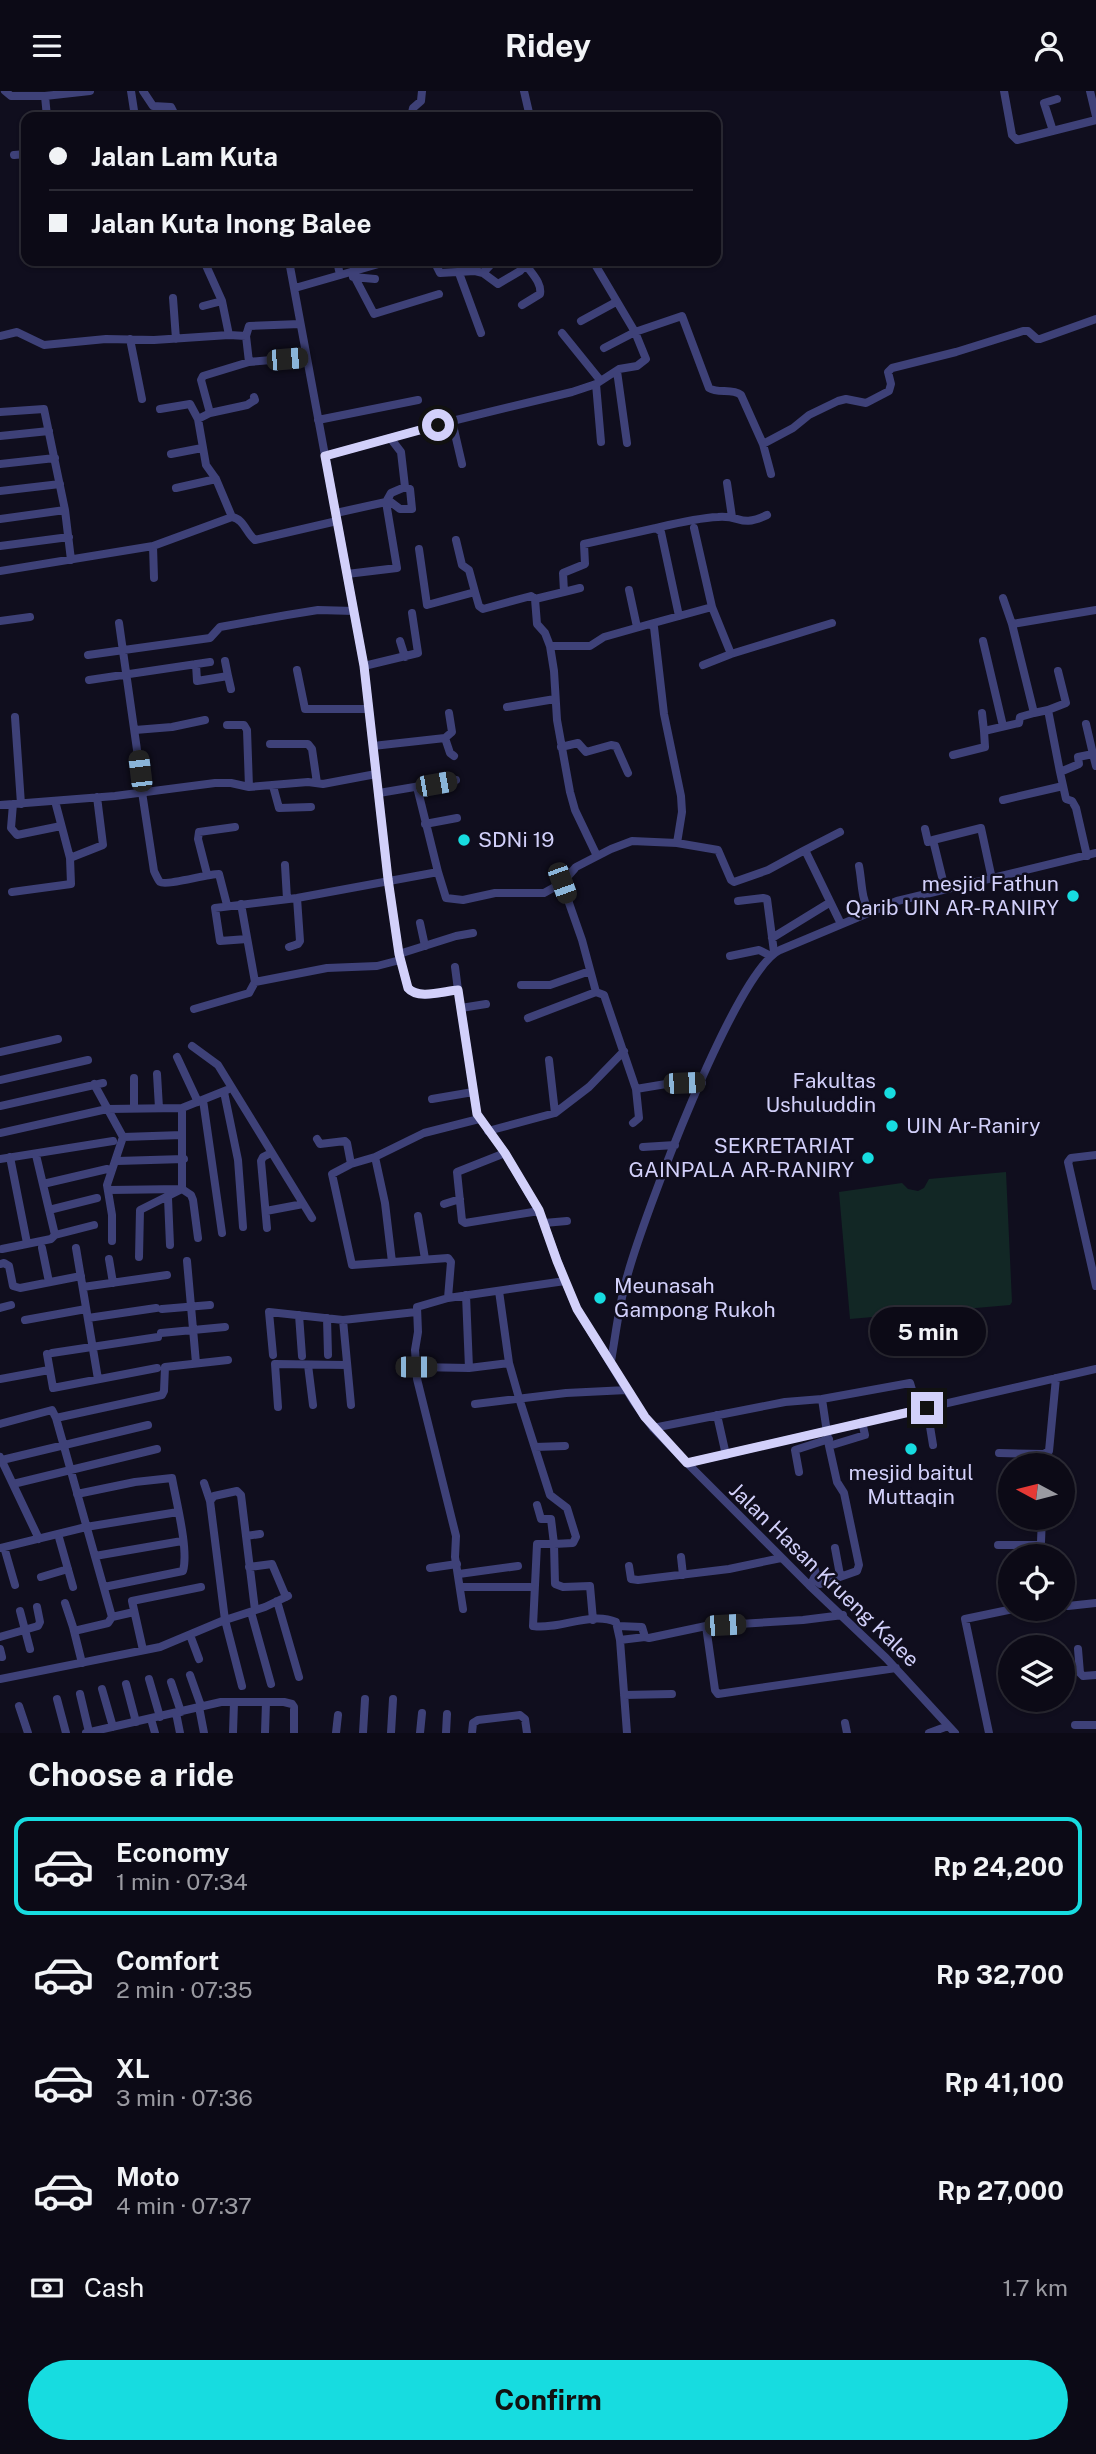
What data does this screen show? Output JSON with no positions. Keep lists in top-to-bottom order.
{
  "streets": {
    "street": ["Jalan Hasan Krueng Kalee"]
  },
  "places": [
    "SDNi 19",
    "mesjid Fathun Qarib UIN AR-RANIRY",
    "Fakultas Ushuluddin",
    "UIN Ar-Raniry",
    "SEKRETARIAT GAINPALA AR-RANIRY",
    "Meunasah Gampong Rukoh",
    "mesjid baitul Muttaqin"
  ],
  "north": "left",
  "page": {
    "header": "Ridey",
    "banner": ["Jalan Lam Kuta", "Jalan Kuta Inong Balee"],
    "bubble": "5 min",
    "heading": "Choose a ride",
    "list": [
      {
        "name": "Economy",
        "note": "1 min · 07:34",
        "value": "Rp 24,200"
      },
      {
        "name": "Comfort",
        "note": "2 min · 07:35",
        "value": "Rp 32,700"
      },
      {
        "name": "XL",
        "note": "3 min · 07:36",
        "value": "Rp 41,100"
      },
      {
        "name": "Moto",
        "note": "4 min · 07:37",
        "value": "Rp 27,000"
      }
    ],
    "pay": ["Cash", "1.7 km"],
    "buttons": "Confirm"
  }
}
